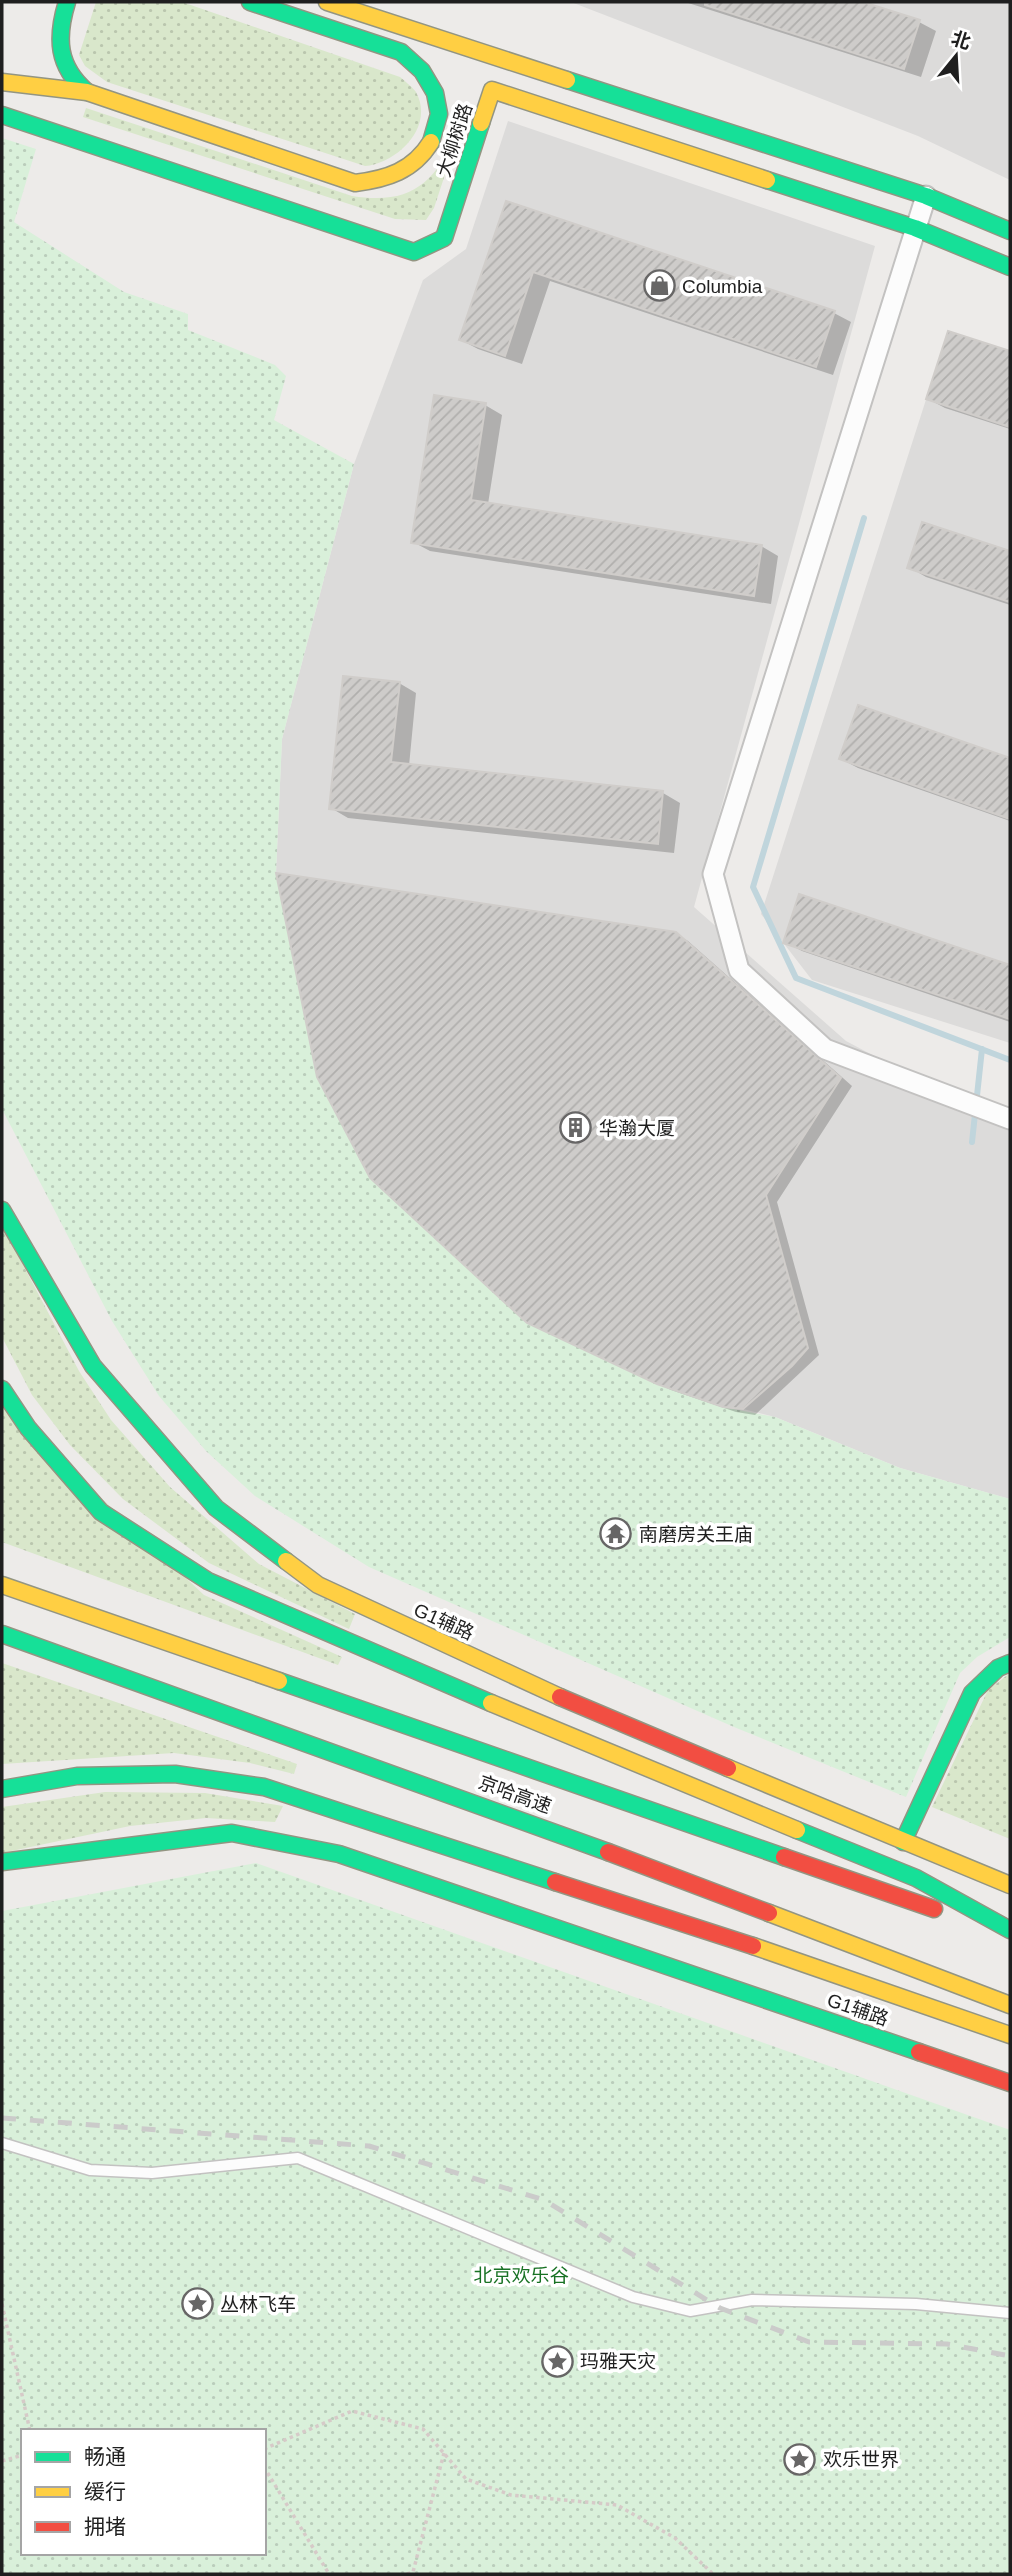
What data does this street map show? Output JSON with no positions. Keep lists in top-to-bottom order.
{
  "streets": {
    "main road": ["大柳树路", "G1辅路", "京哈高速"]
  },
  "parks": ["北京欢乐谷"],
  "places": {
    "shop": ["Columbia"],
    "building": ["华瀚大厦"],
    "temple": ["南磨房关王庙"],
    "place": ["丛林飞车", "玛雅天灾", "欢乐世界"]
  },
  "legend": ["畅通", "缓行", "拥堵"],
  "north": "top"
}
